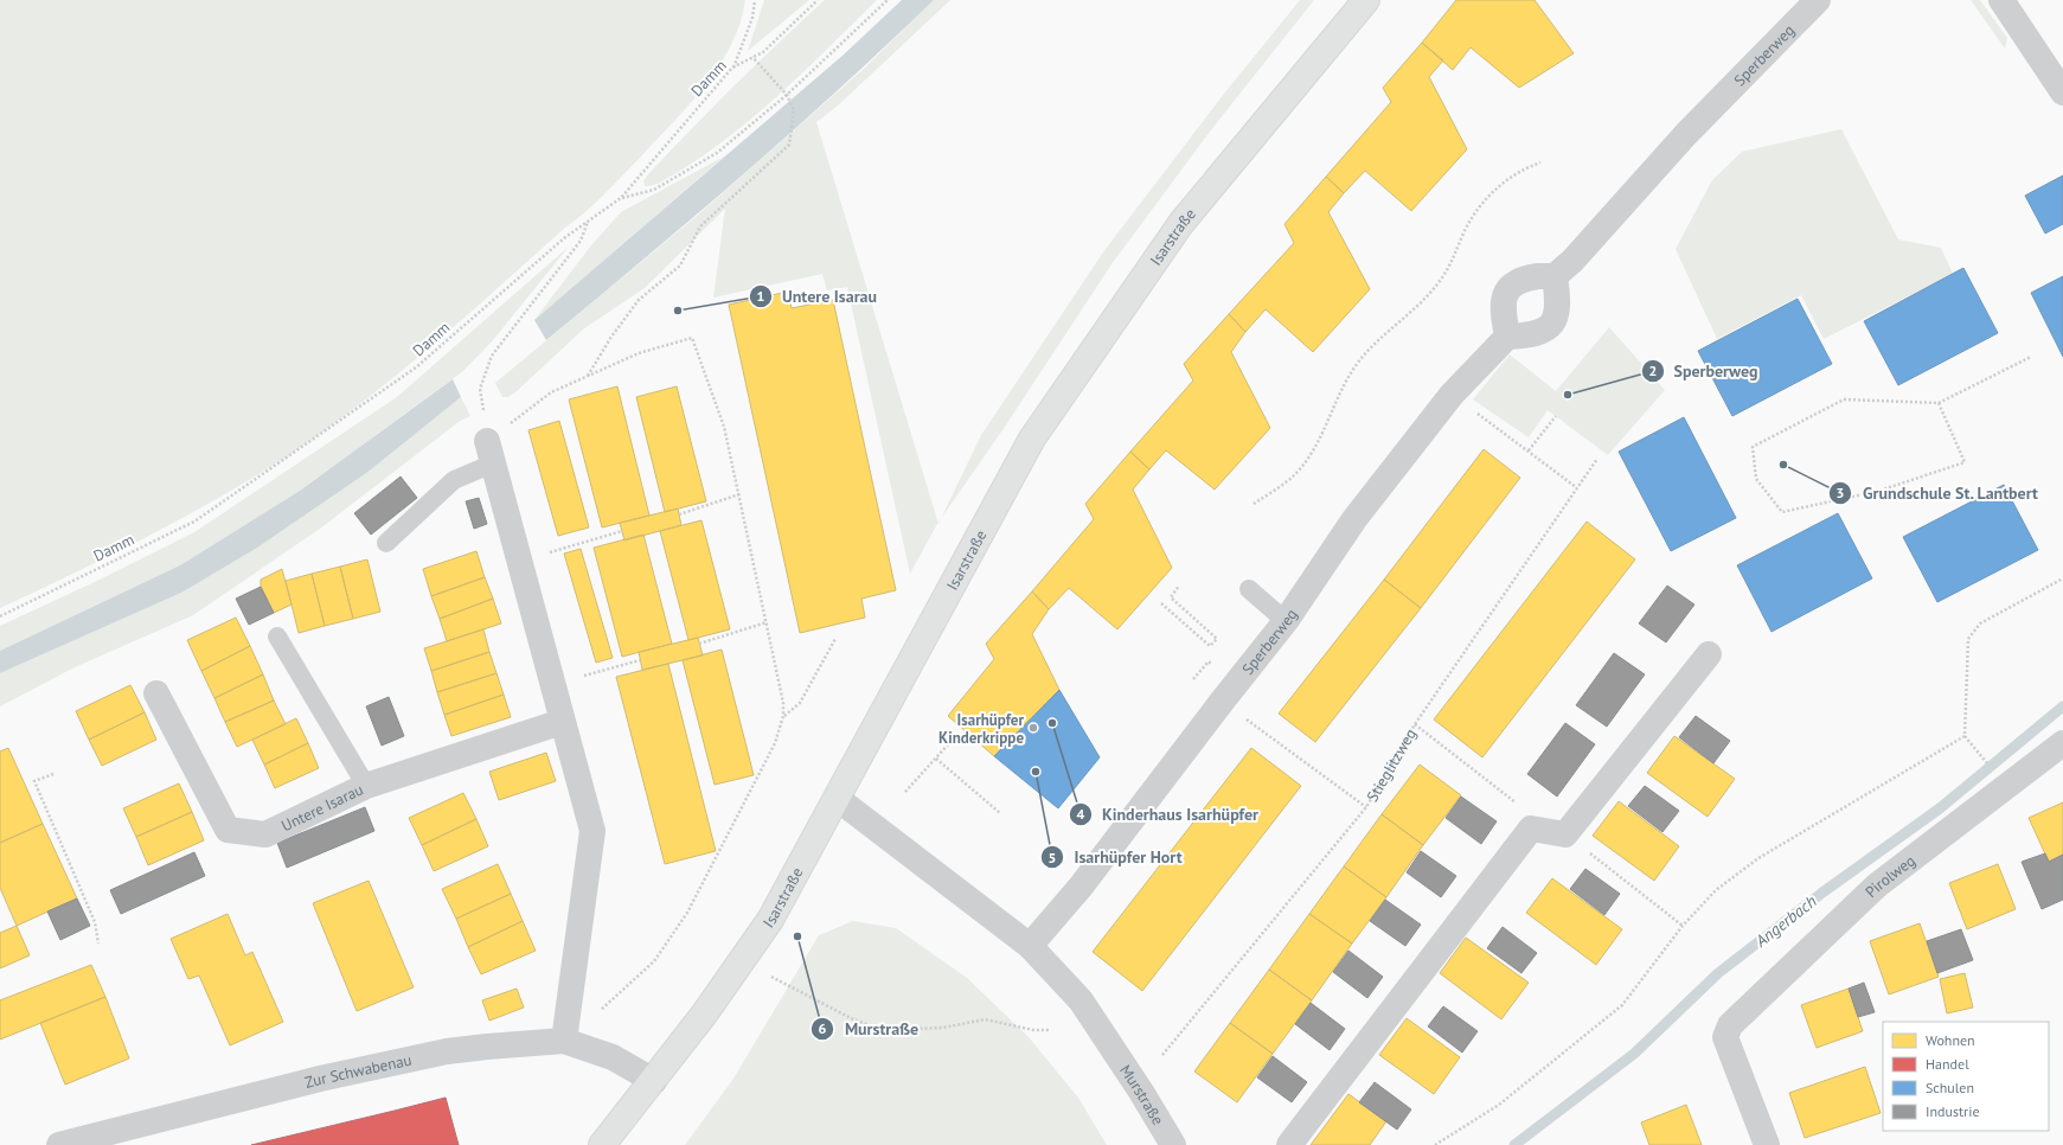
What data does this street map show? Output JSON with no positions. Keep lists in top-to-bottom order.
{
  "streets": {
    "main road": ["Isarstraße"],
    "street": [
      "Sperberweg",
      "Untere Isarau",
      "Pirolweg",
      "Zur Schwabenau",
      "Murstraße"
    ],
    "path": ["Damm", "Stieglitzweg"]
  },
  "crossings": [
    ["Sperberweg", "Murstraße"],
    ["Isarstraße", "Zur Schwabenau"],
    ["Isarstraße", "Murstraße"]
  ],
  "water": ["Angerbach"],
  "places": [
    "Untere Isarau",
    "Sperberweg",
    "Grundschule St. Lantbert",
    "Kinderhaus Isarhüpfer",
    "Isarhüpfer Kinderkrippe",
    "Isarhüpfer Hort",
    "Murstraße"
  ],
  "legend": [
    "Wohnen",
    "Handel",
    "Schulen",
    "Industrie"
  ]
}
